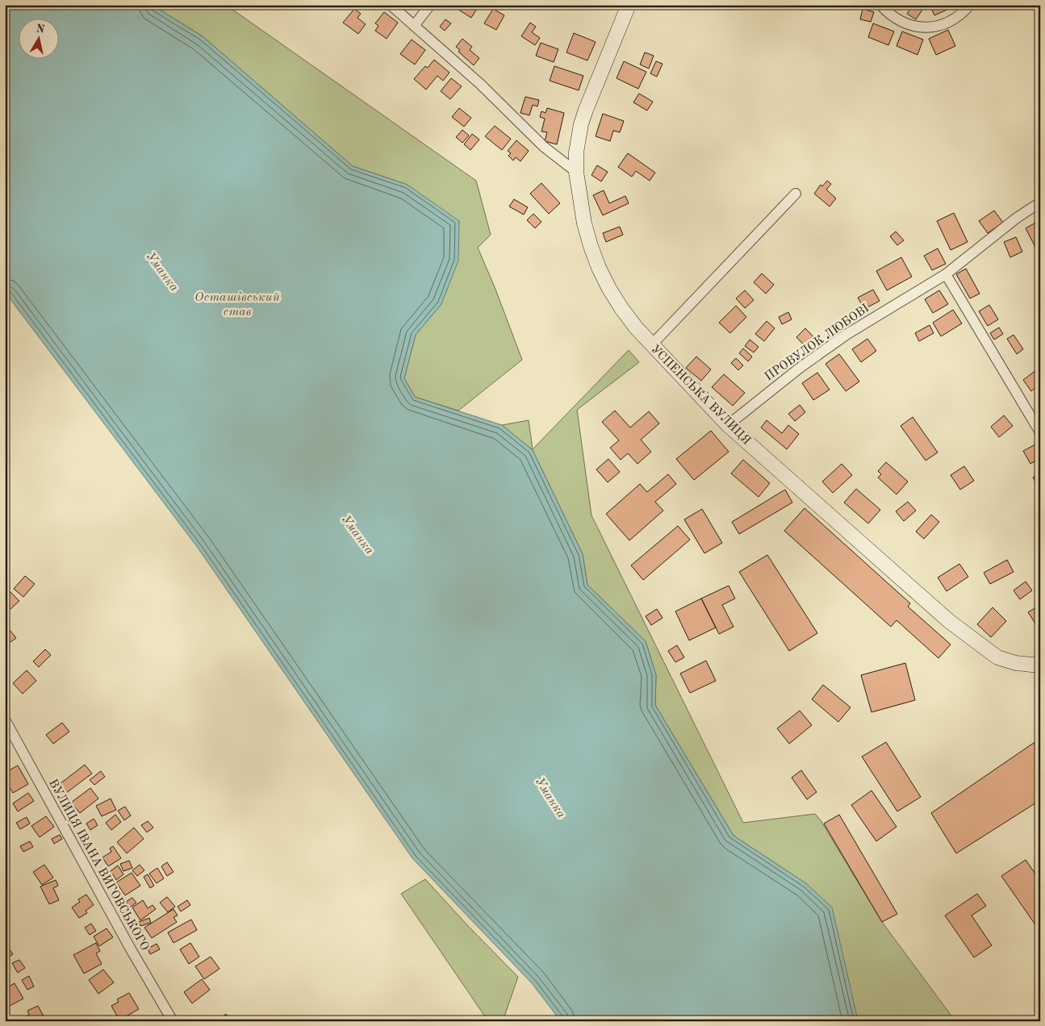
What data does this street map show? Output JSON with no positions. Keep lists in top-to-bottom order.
{
  "streets": {
    "street": ["ПРОВУЛОК ЛЮБОВІ", "УСПЕНСЬКА ВУЛИЦЯ", "ВУЛИЦЯ ІВАНА ВИГОВСЬКОГО"]
  },
  "crossings": [
    ["ПРОВУЛОК ЛЮБОВІ", "УСПЕНСЬКА ВУЛИЦЯ"]
  ],
  "water": ["Уманка", "Осташівський став"],
  "north": "top"
}
